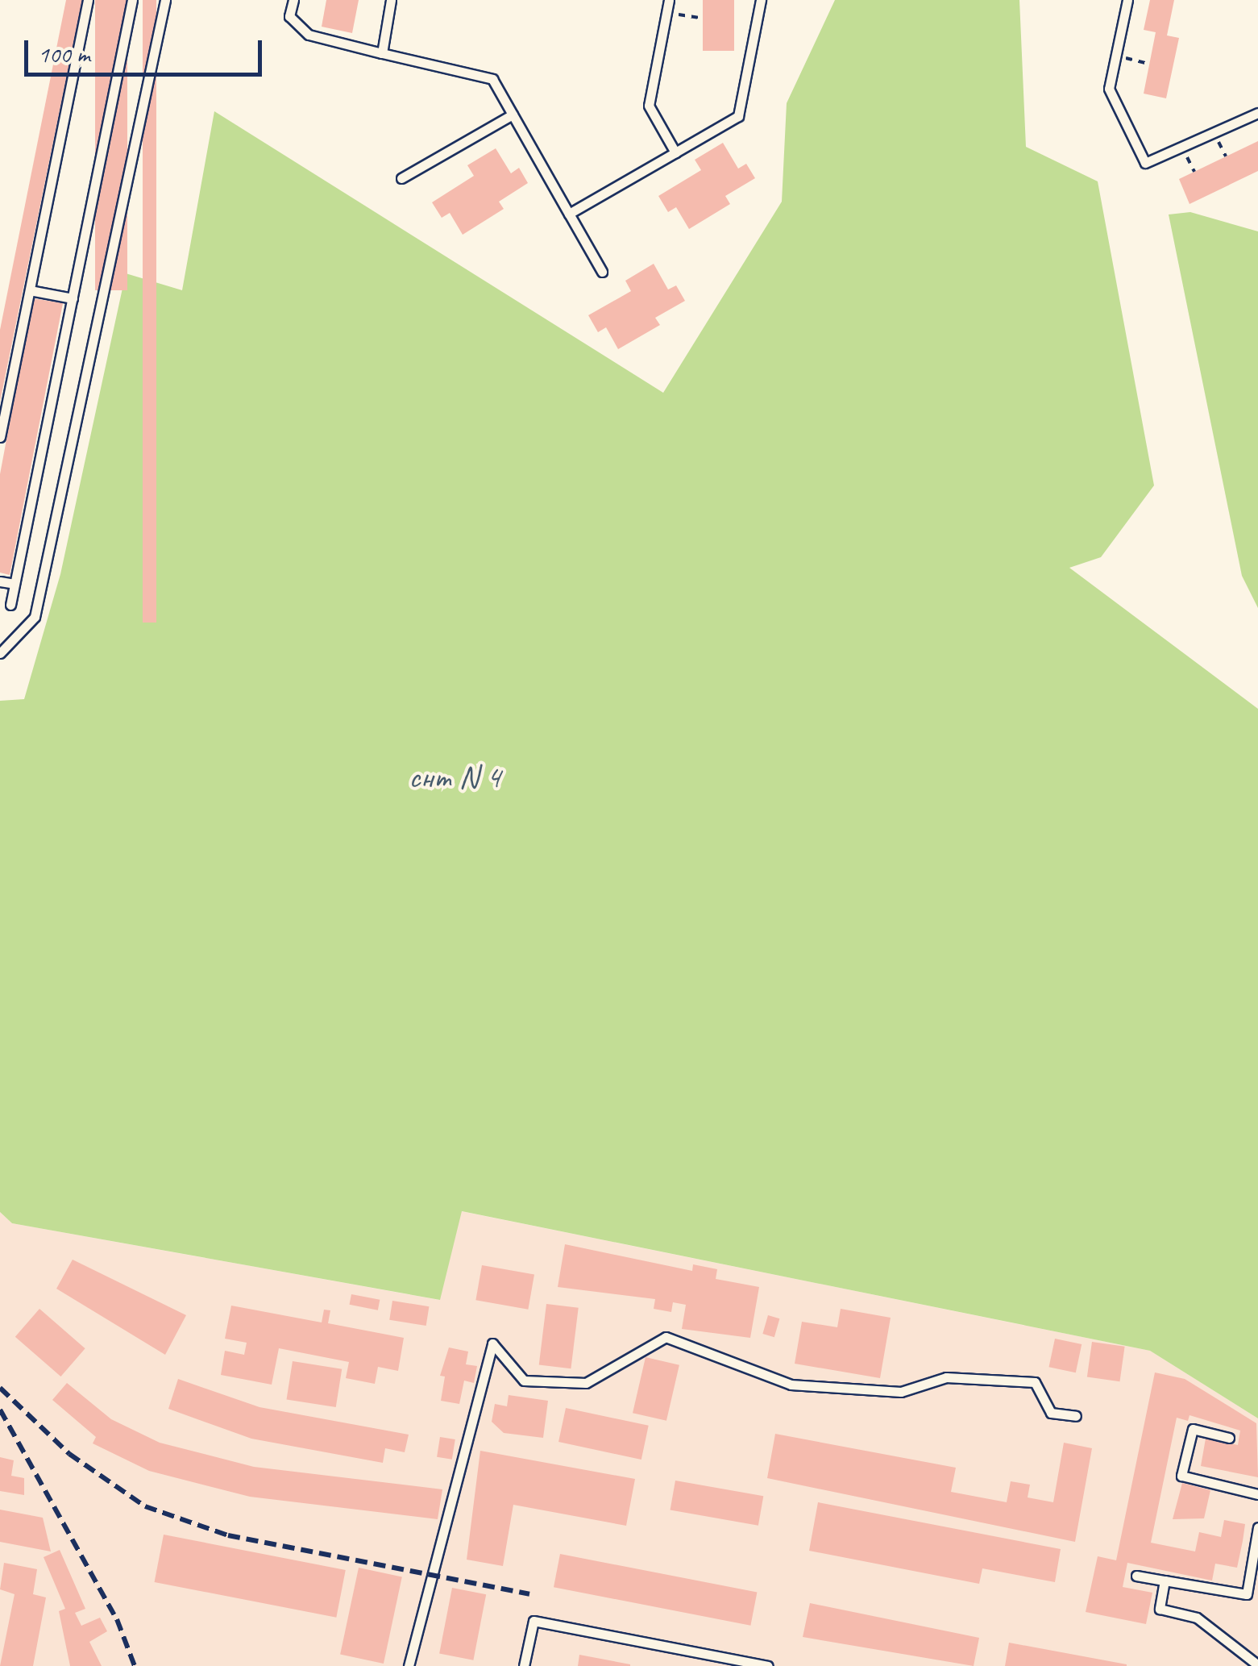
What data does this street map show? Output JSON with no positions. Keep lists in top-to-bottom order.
{
  "parks": ["снт N 4"],
  "scale_bar": "100 m"
}
